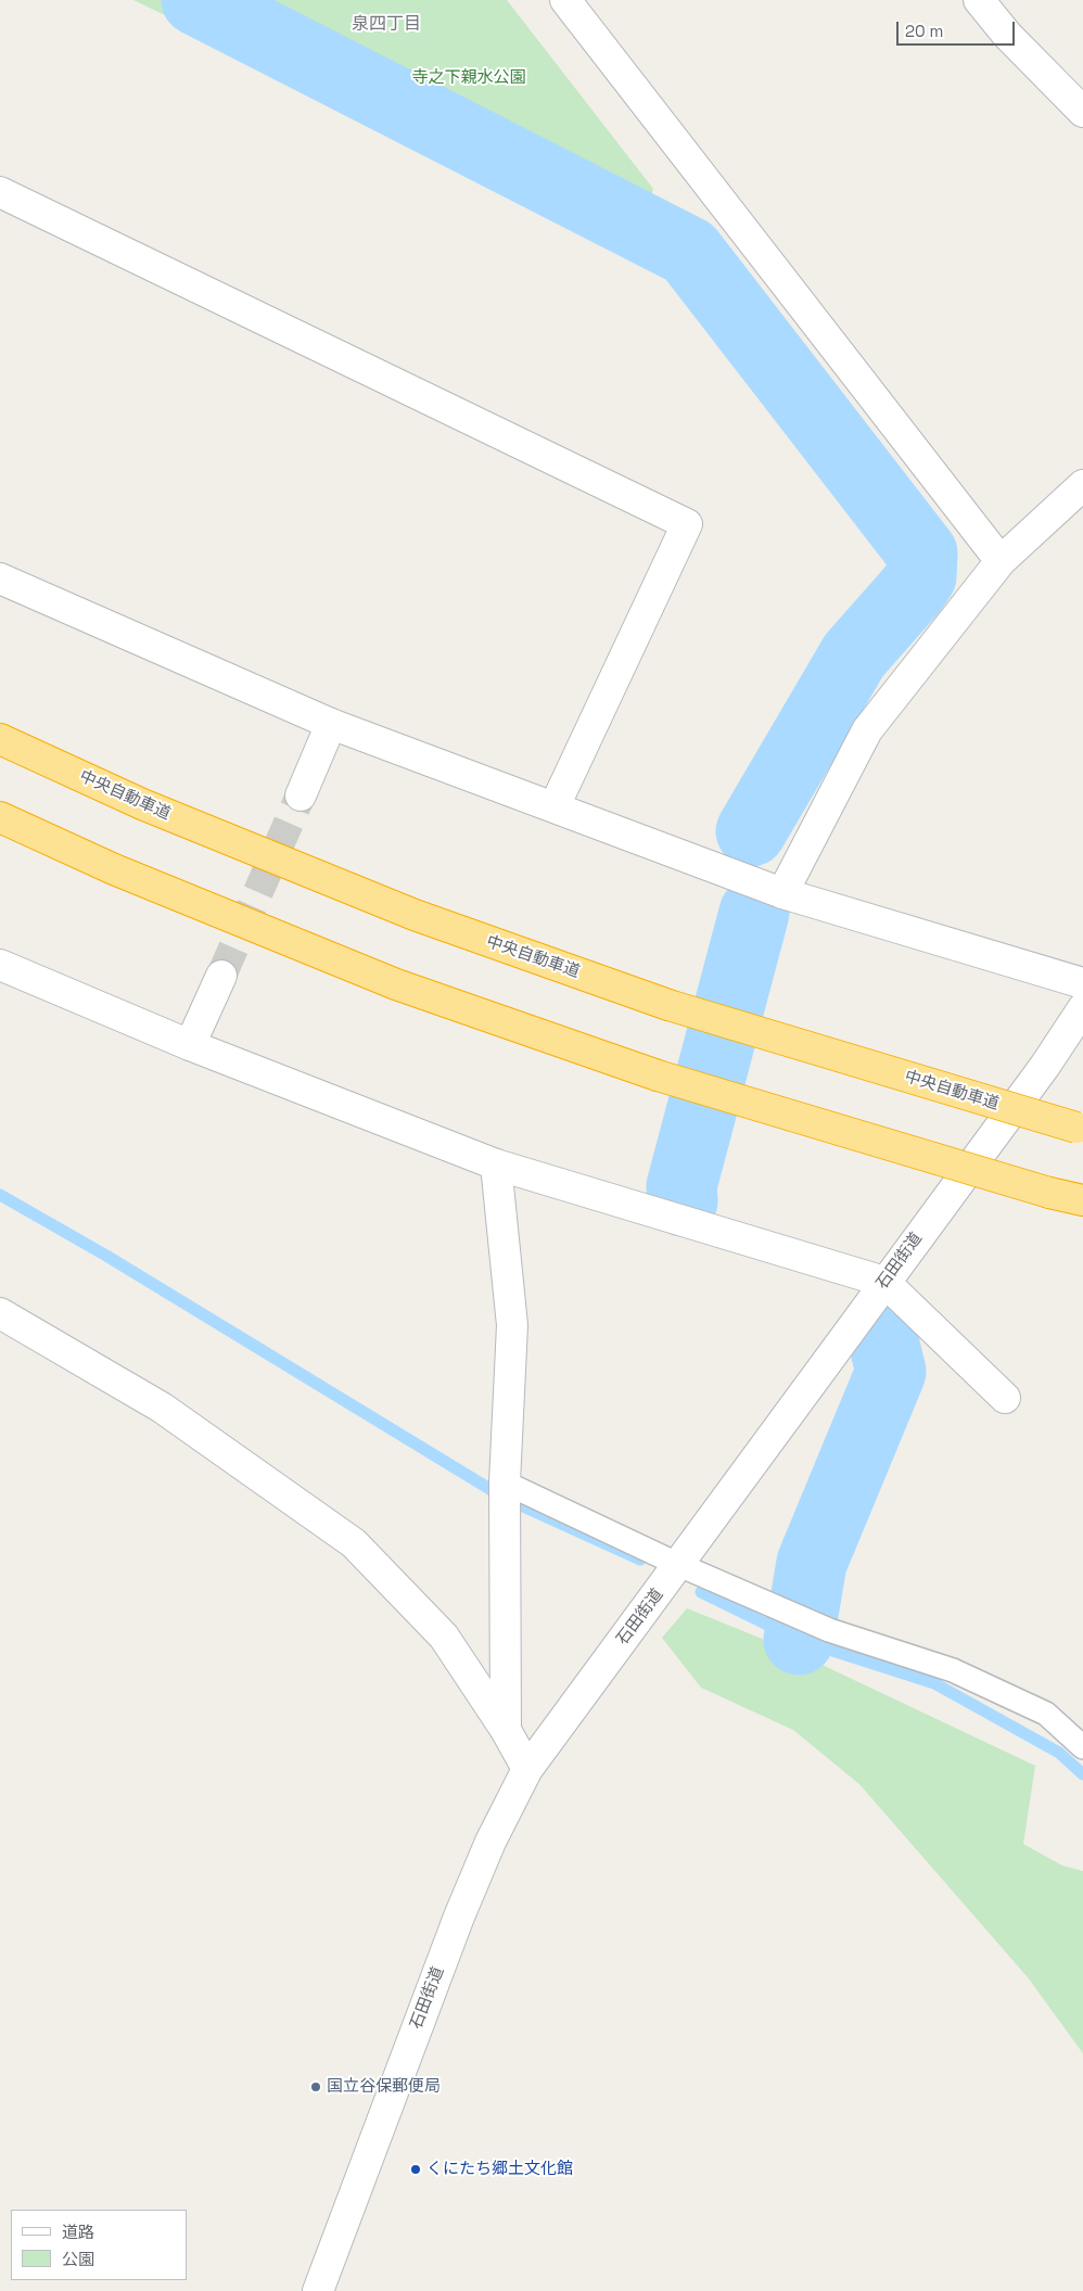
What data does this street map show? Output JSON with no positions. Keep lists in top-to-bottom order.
{
  "streets": {
    "highway": ["中央自動車道"],
    "street": ["石田街道"]
  },
  "districts": ["泉四丁目"],
  "parks": ["寺之下親水公園"],
  "places": ["国立谷保郵便局", "くにたち郷土文化館"],
  "legend": ["道路", "公園"],
  "scale_bar": "20 m"
}
